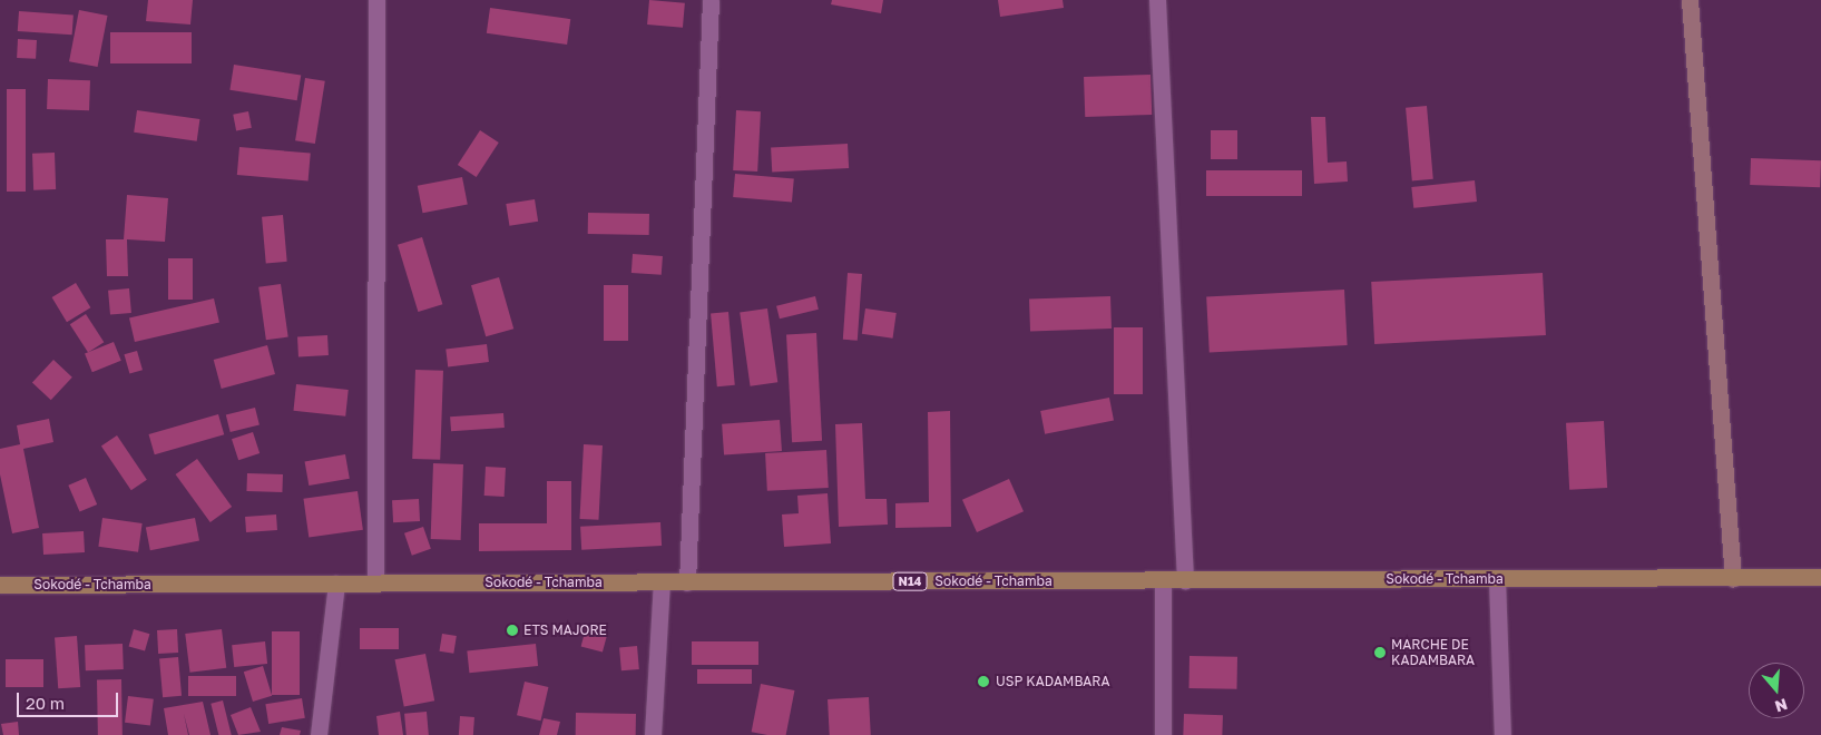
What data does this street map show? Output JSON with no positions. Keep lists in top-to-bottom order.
{
  "streets": {
    "main road": ["Sokodé - Tchamba", "N14"]
  },
  "places": ["ETS MAJORE", "MARCHE DE KADAMBARA", "USP KADAMBARA"],
  "scale_bar": "20 m",
  "north": "bottom"
}
